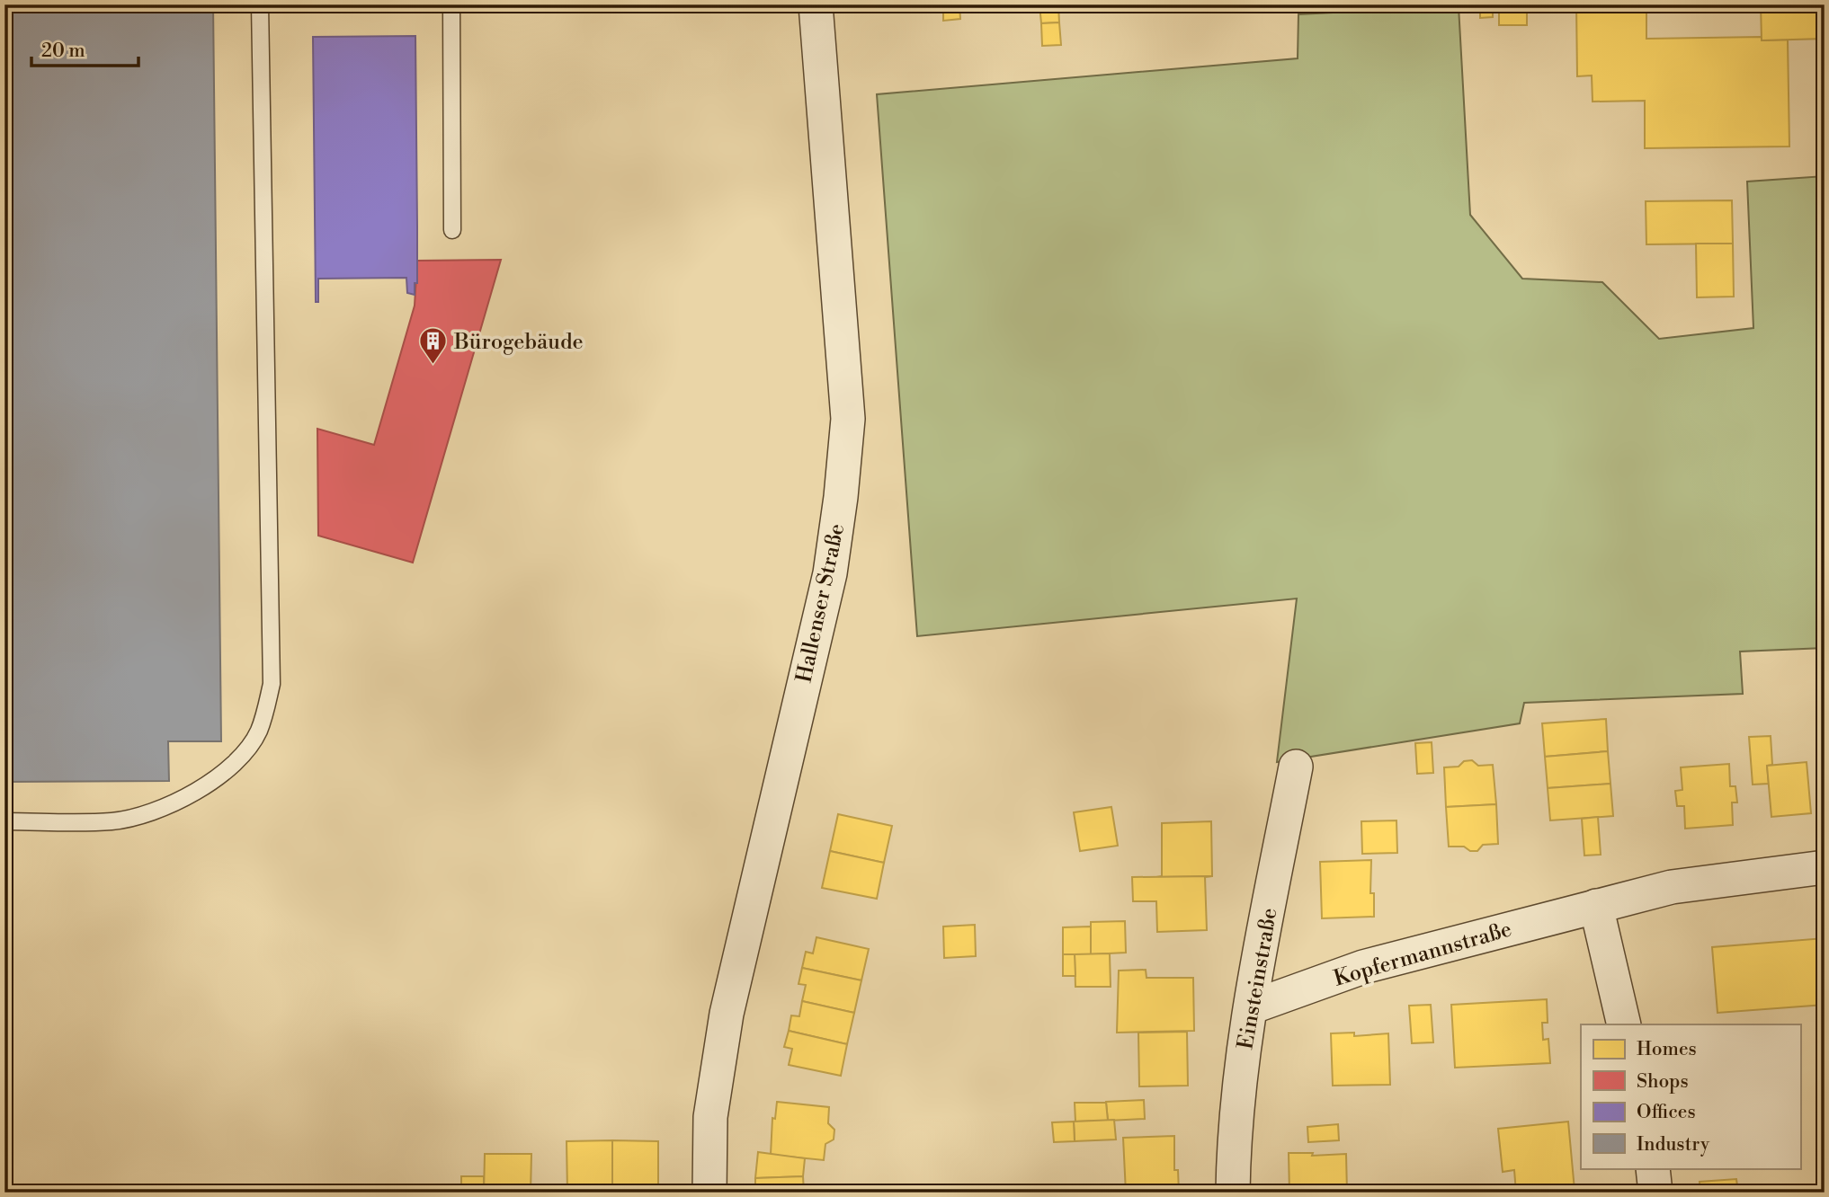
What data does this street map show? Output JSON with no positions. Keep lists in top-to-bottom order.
{
  "streets": {
    "street": ["Hallenser Straße", "Kopfermannstraße", "Einsteinstraße"]
  },
  "crossings": [
    ["Kopfermannstraße", "Einsteinstraße"]
  ],
  "places": {
    "building": ["Bürogebäude"]
  },
  "legend": [
    "Homes",
    "Shops",
    "Offices",
    "Industry"
  ],
  "scale_bar": "20 m"
}
